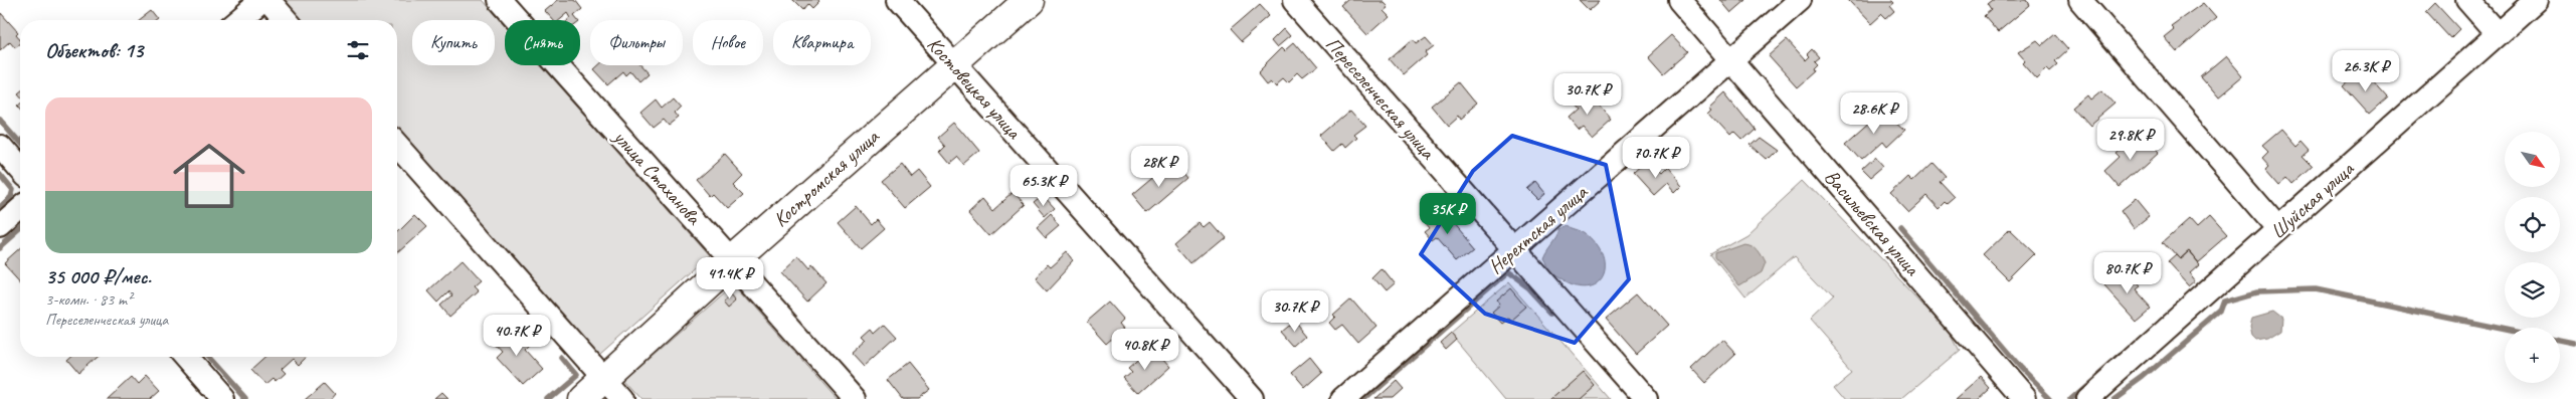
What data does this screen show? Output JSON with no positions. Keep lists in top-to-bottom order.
{
  "streets": {
    "street": [
      "Костовецкая улица",
      "Переселенческая улица",
      "улица Стаханова",
      "Костромская улица",
      "Шуйская улица",
      "Васильевская улица",
      "Нерехтская улица"
    ]
  },
  "crossings": [
    ["Костовецкая улица", "Костромская улица"],
    ["Переселенческая улица", "Нерехтская улица"],
    ["улица Стаханова", "Костромская улица"],
    ["Васильевская улица", "Нерехтская улица"]
  ],
  "north": "bottom right",
  "page": {
    "chip": [
      "Купить",
      "Снять",
      "Фильтры",
      "Новое",
      "Квартира"
    ],
    "heading": "Объектов: 13",
    "price": [
      "26.3K ₽",
      "30.7K ₽",
      "28.6K ₽",
      "29.8K ₽",
      "70.7K ₽",
      "28K ₽",
      "65.3K ₽",
      "35K ₽",
      "80.7K ₽",
      "41.4K ₽",
      "30.7K ₽",
      "40.7K ₽",
      "40.8K ₽"
    ],
    "list": [
      {
        "name": "35 000 ₽/мес.",
        "note": "3-комн. · 83 m² · Переселенческая улица"
      }
    ],
    "map_buttons": "+"
  }
}
